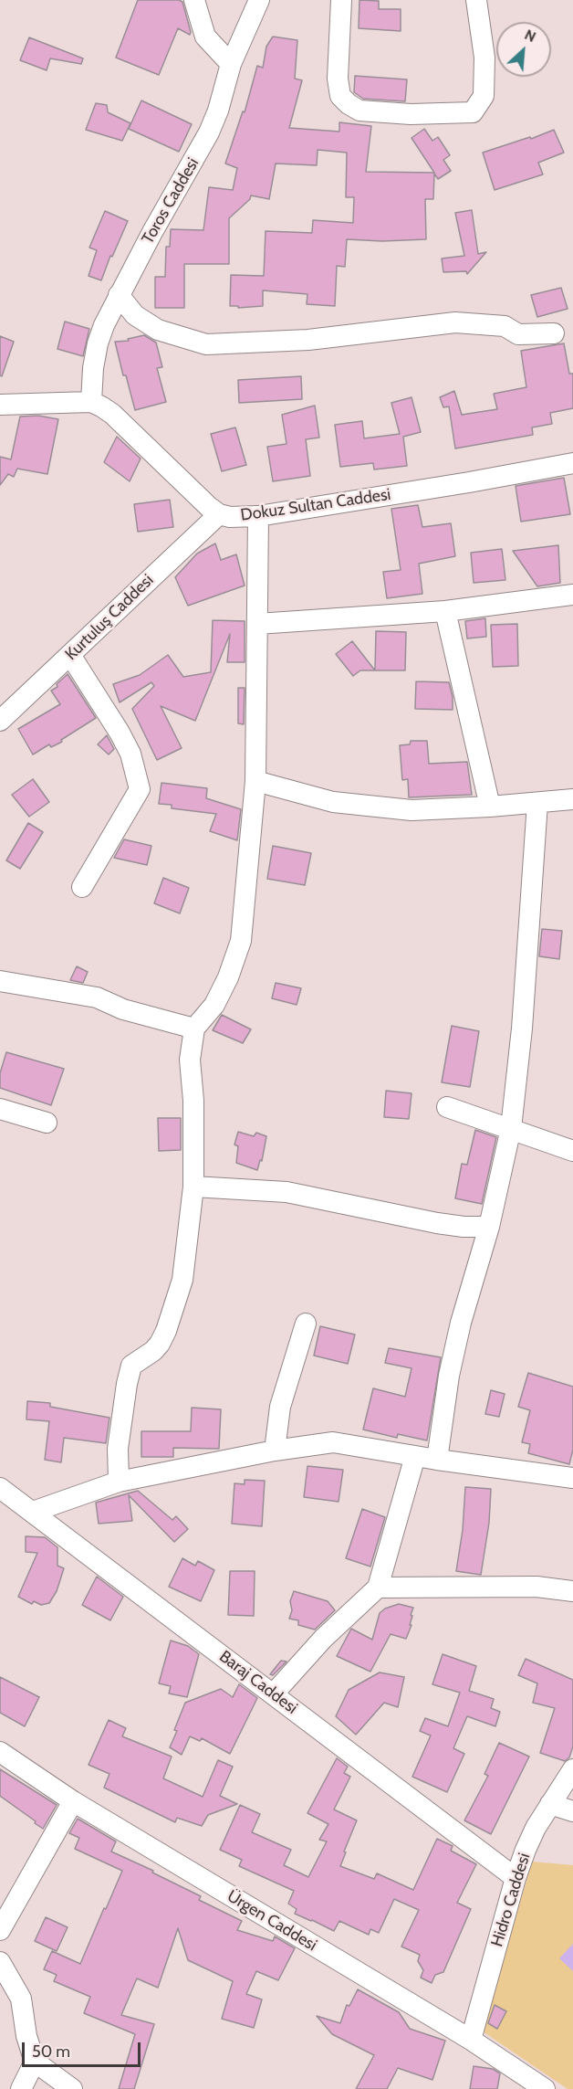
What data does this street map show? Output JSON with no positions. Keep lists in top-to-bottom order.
{
  "streets": {
    "street": [
      "Toros Caddesi",
      "Dokuz Sultan Caddesi",
      "Kurtuluş Caddesi",
      "Baraj Caddesi",
      "Hidro Caddesi",
      "Ürgen Caddesi"
    ]
  },
  "crossings": [
    ["Toros Caddesi", "Dokuz Sultan Caddesi"],
    ["Dokuz Sultan Caddesi", "Kurtuluş Caddesi"],
    ["Baraj Caddesi", "Hidro Caddesi"],
    ["Hidro Caddesi", "Ürgen Caddesi"]
  ],
  "scale_bar": "50 m",
  "north": "top right"
}
